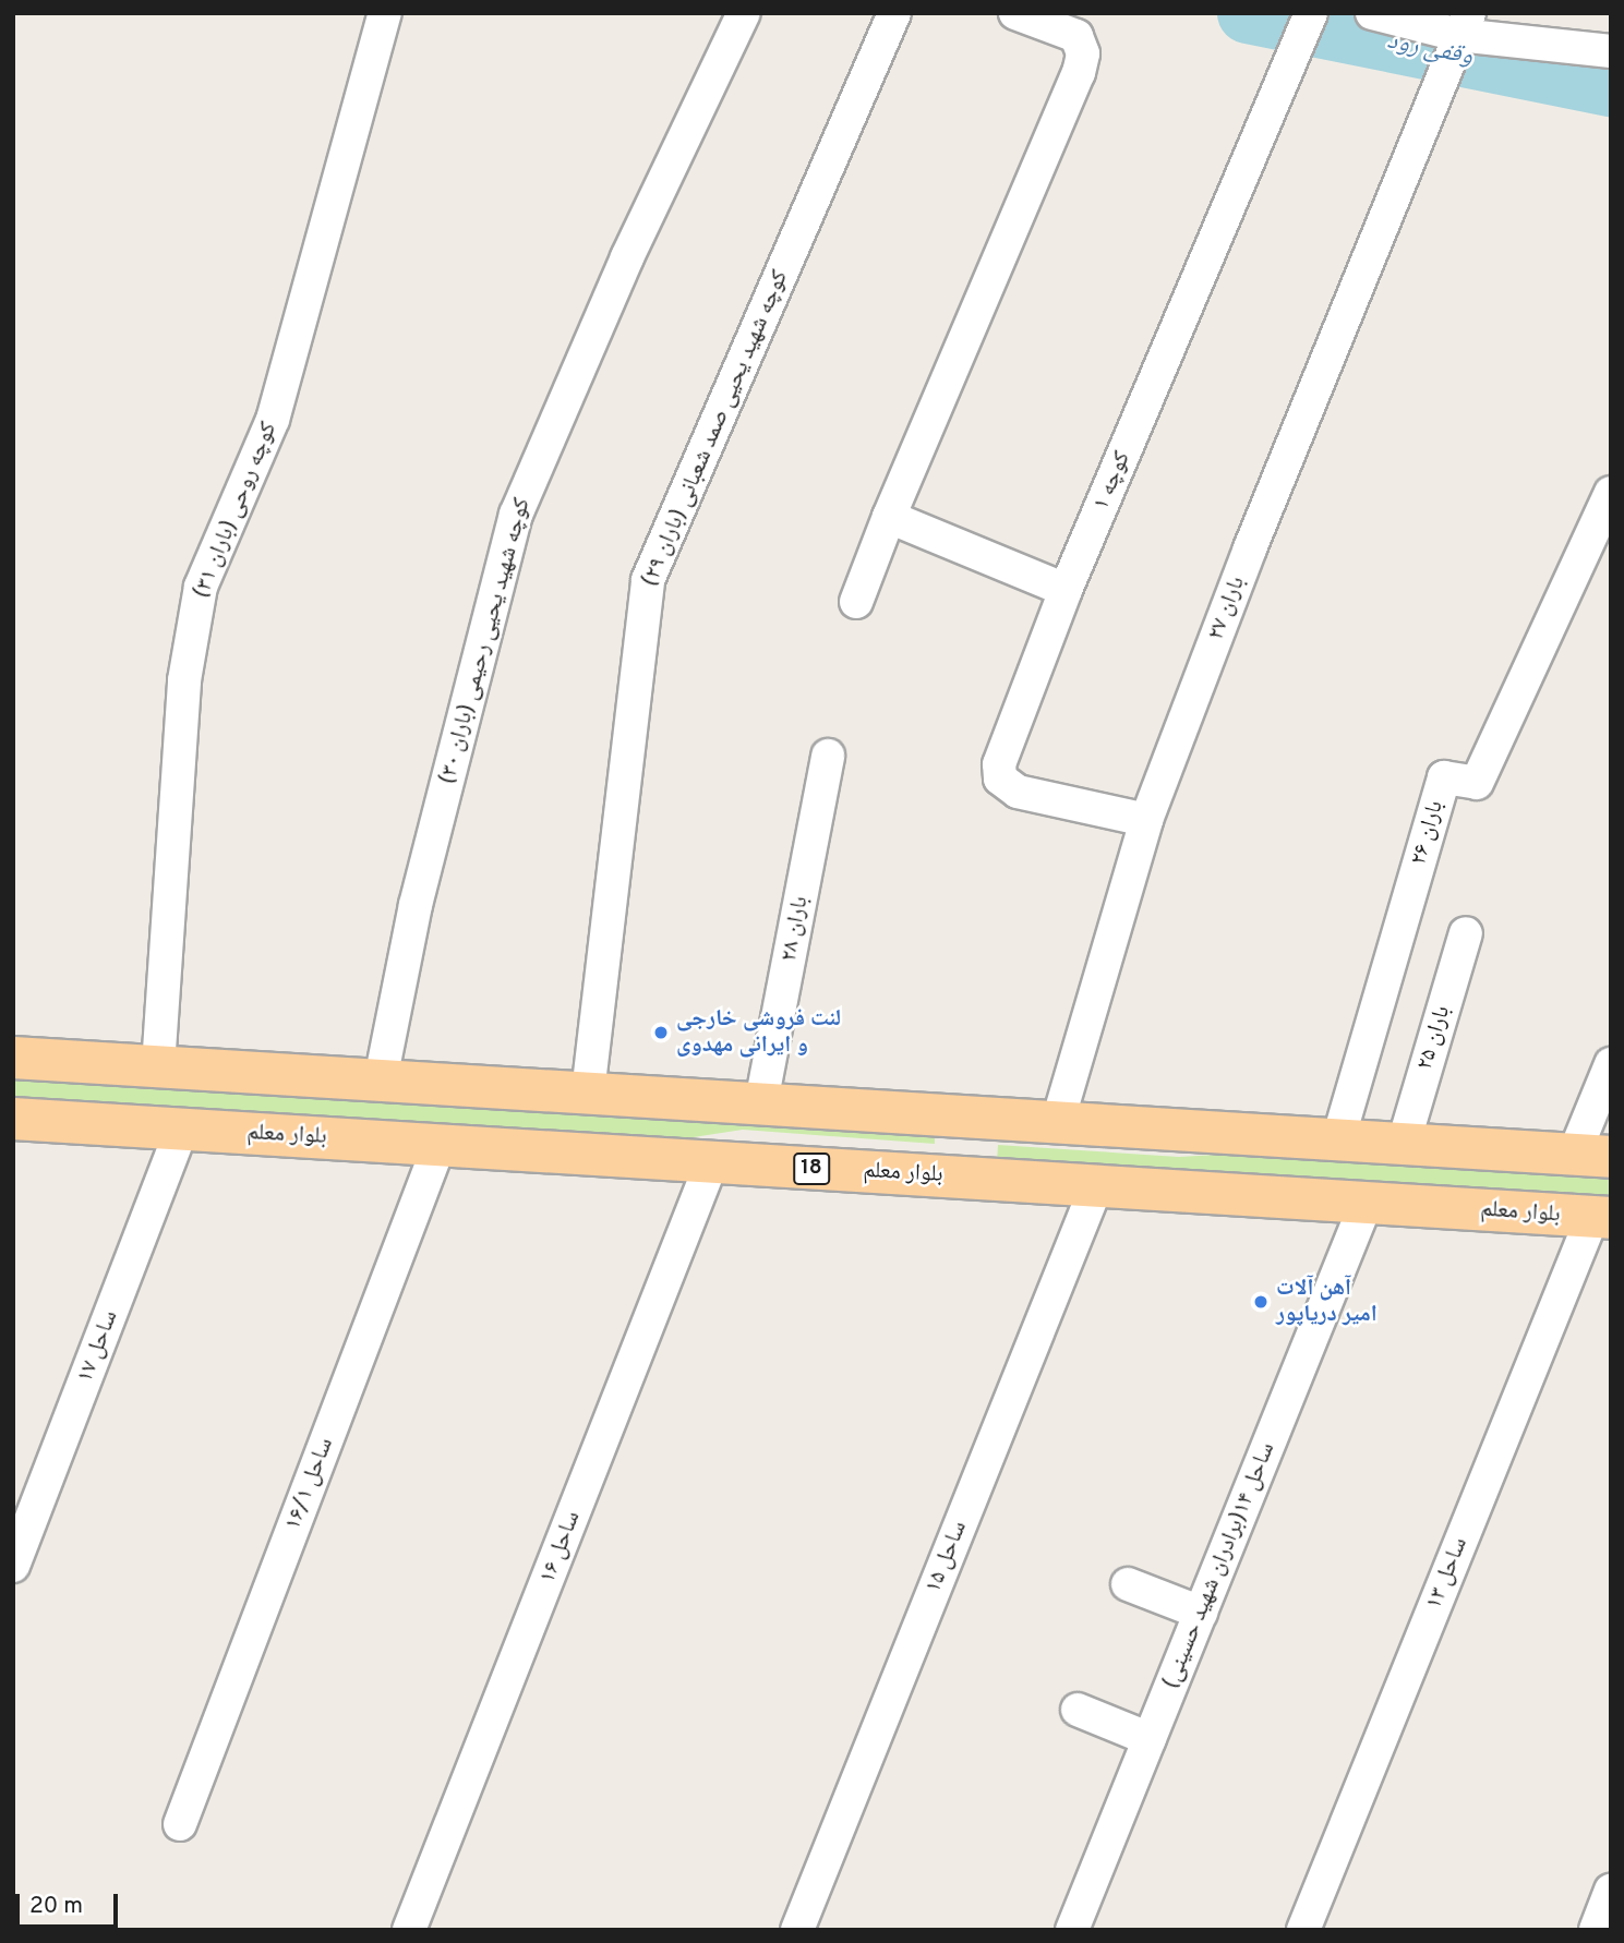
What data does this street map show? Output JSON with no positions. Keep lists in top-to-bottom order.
{
  "streets": {
    "main road": ["بلوار معلم", "18"],
    "street": [
      "کوچه شهید یحیی صمد شعبانی (باران ۲۹)",
      "کوچه ۱",
      "کوچه روحی (باران ۳۱)",
      "باران ۲۷",
      "کوچه شهید یحیی رحیمی (باران ۳۰)",
      "باران ۲۶",
      "باران ۲۸",
      "باران ۲۵",
      "ساحل ۱۷",
      "ساحل ۱۶/۱",
      "ساحل ۱۶",
      "ساحل ۱۵",
      "ساحل ۱۴(برادران شهید حسینی)",
      "ساحل ۱۳"
    ]
  },
  "crossings": [
    ["کوچه ۱", "باران ۲۷"],
    ["بلوار معلم", "ساحل ۱۷"],
    ["بلوار معلم", "ساحل ۱۶/۱"],
    ["بلوار معلم", "ساحل ۱۶"],
    ["بلوار معلم", "ساحل ۱۵"],
    ["بلوار معلم", "ساحل ۱۴(برادران شهید حسینی)"],
    ["بلوار معلم", "ساحل ۱۳"]
  ],
  "water": ["وقفی رود"],
  "places": ["لنت فروشی خارجی و ایرانی مهدوی", "آهن آلات امیر دریاپور"],
  "scale_bar": "20 m"
}
